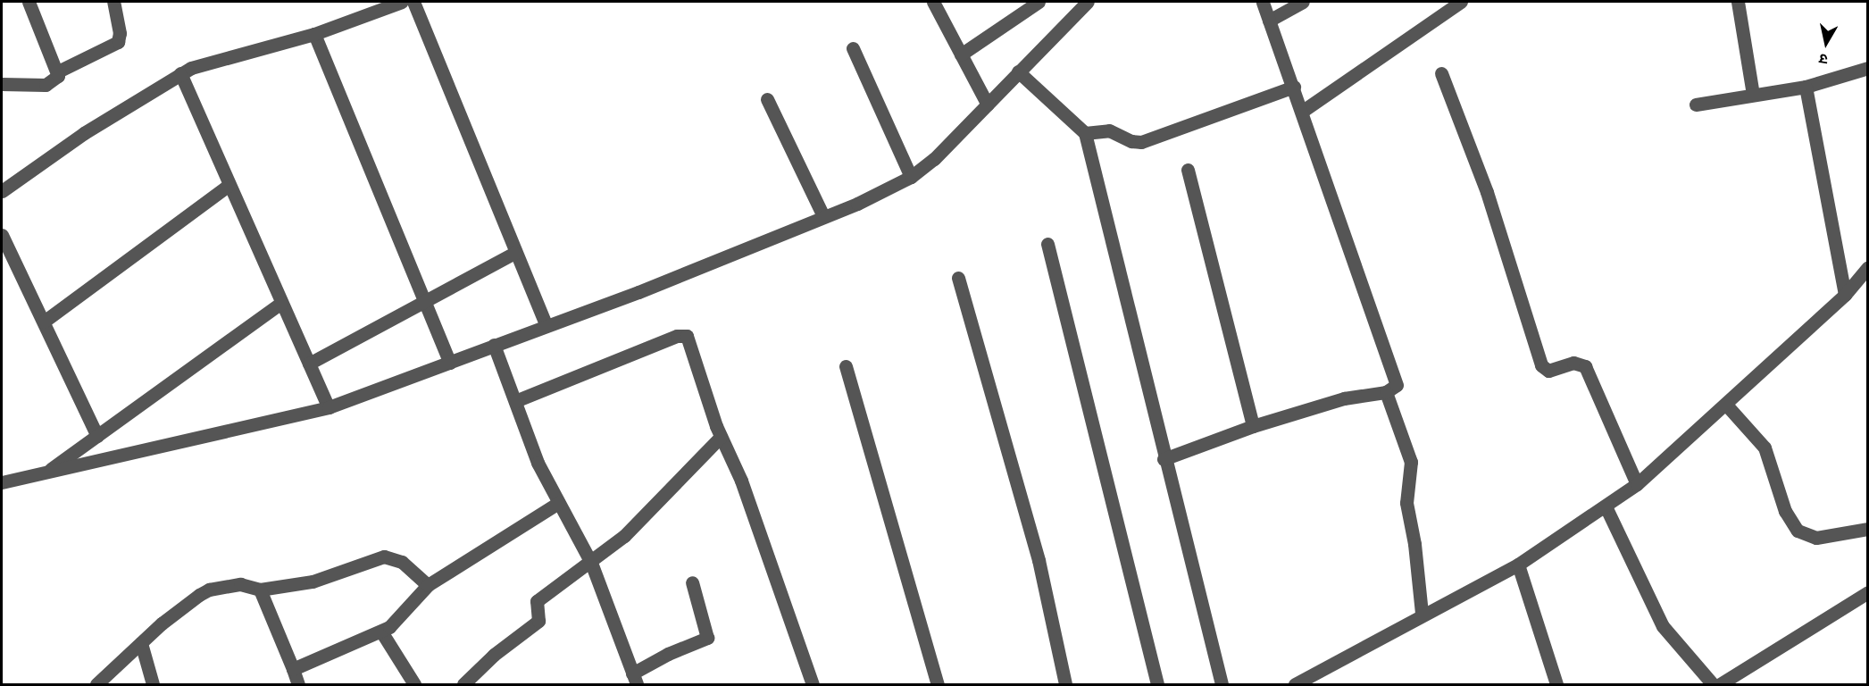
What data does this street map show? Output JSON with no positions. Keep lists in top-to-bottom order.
{
  "north": "bottom"
}
